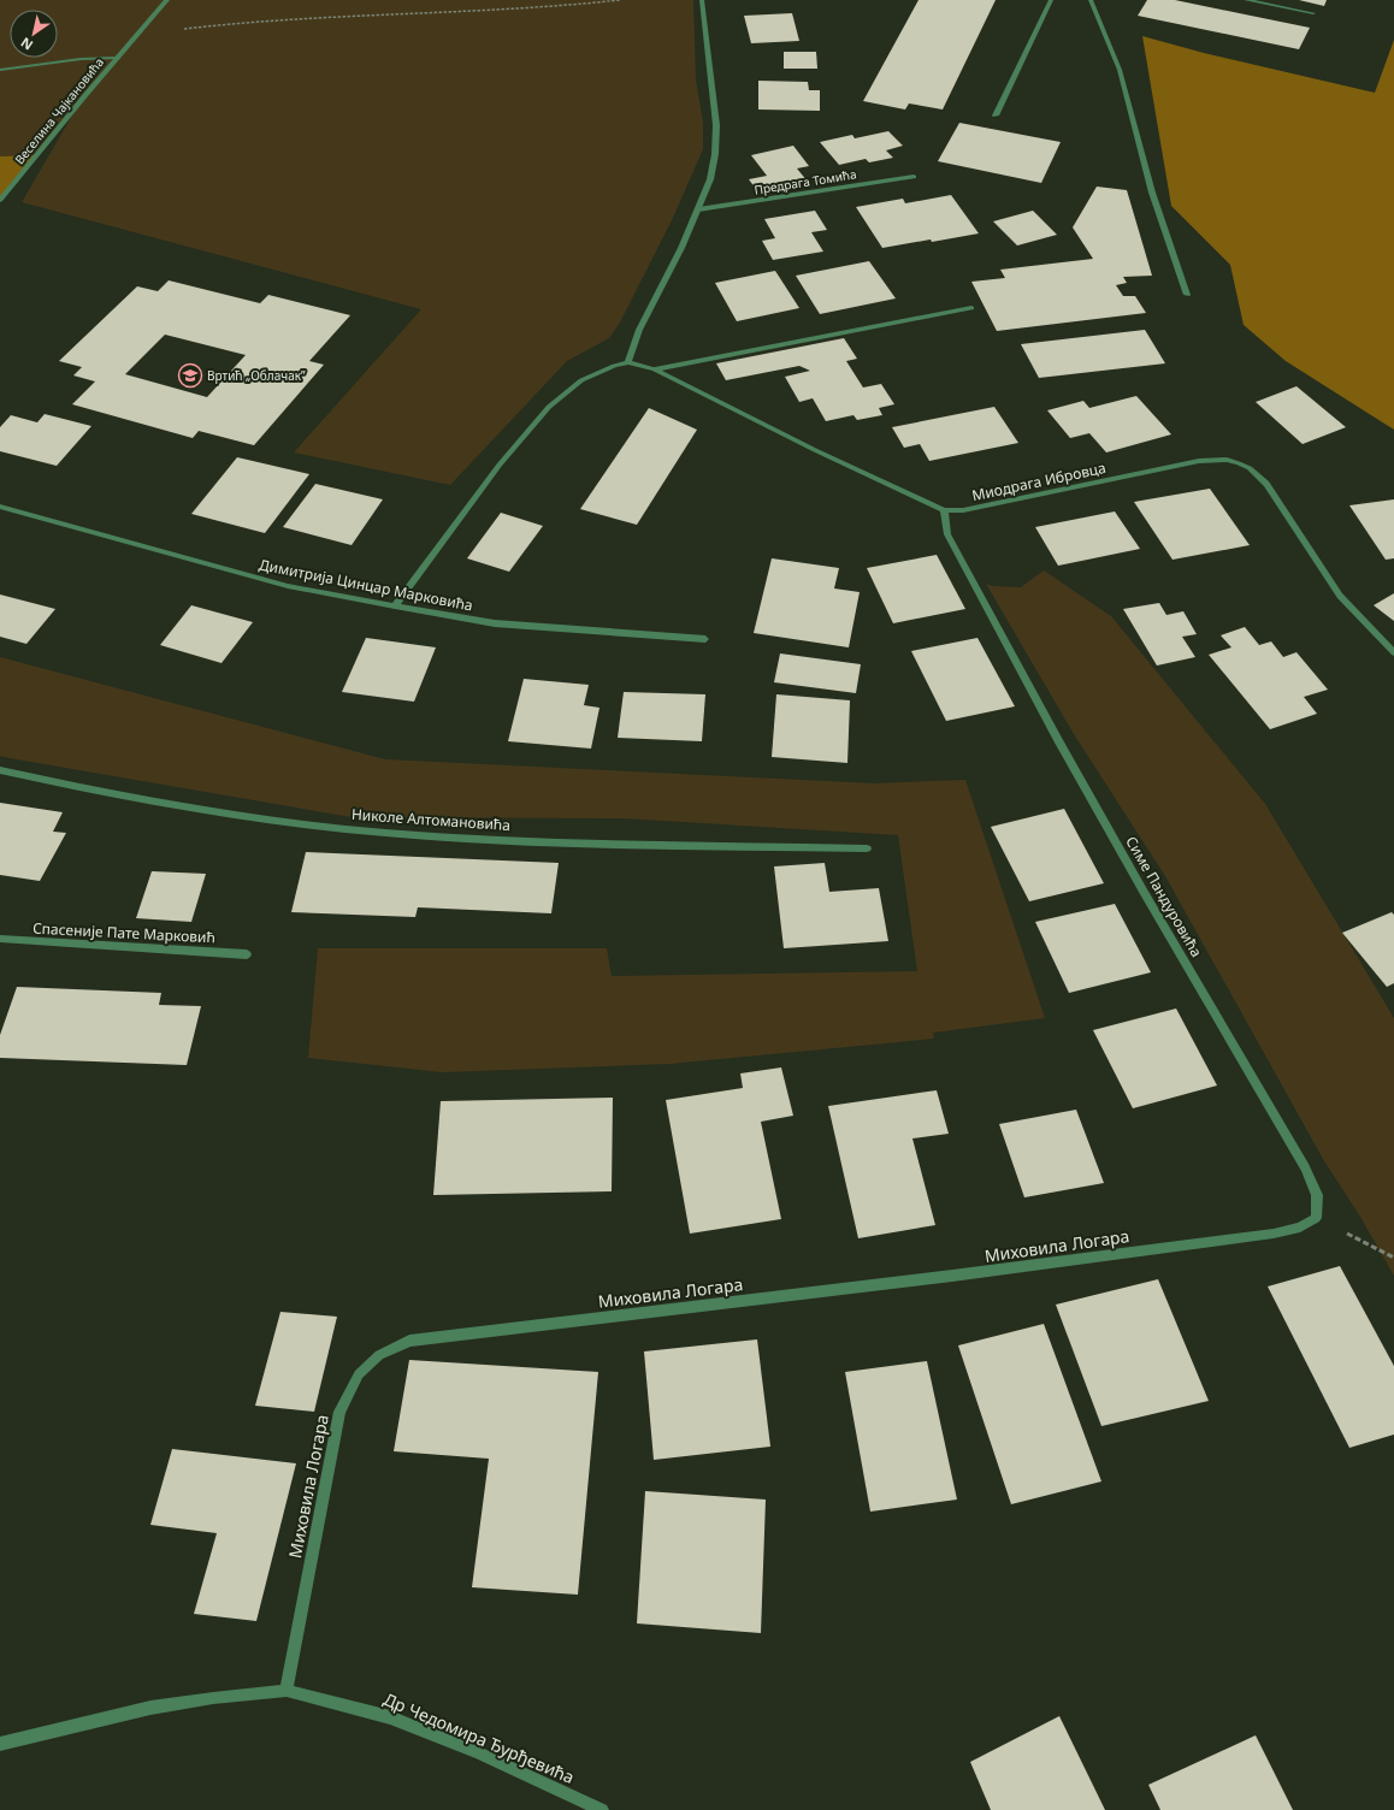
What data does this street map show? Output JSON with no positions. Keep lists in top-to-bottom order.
{
  "streets": {
    "street": [
      "Веселина Чајкановића",
      "Предрага Томића",
      "Миодрага Ибровца",
      "Димитрија Цинцар Марковића",
      "Николе Алтомановића",
      "Симе Пандуровића",
      "Спасеније Пате Марковић",
      "Миховила Логара",
      "Др Чедомира Ђурђевића"
    ]
  },
  "crossings": [
    ["Миодрага Ибровца", "Симе Пандуровића"],
    ["Симе Пандуровића", "Миховила Логара"],
    ["Миховила Логара", "Др Чедомира Ђурђевића"]
  ],
  "places": {
    "school or university": ["Вртић „Облачак”"]
  },
  "north": "bottom left"
}
